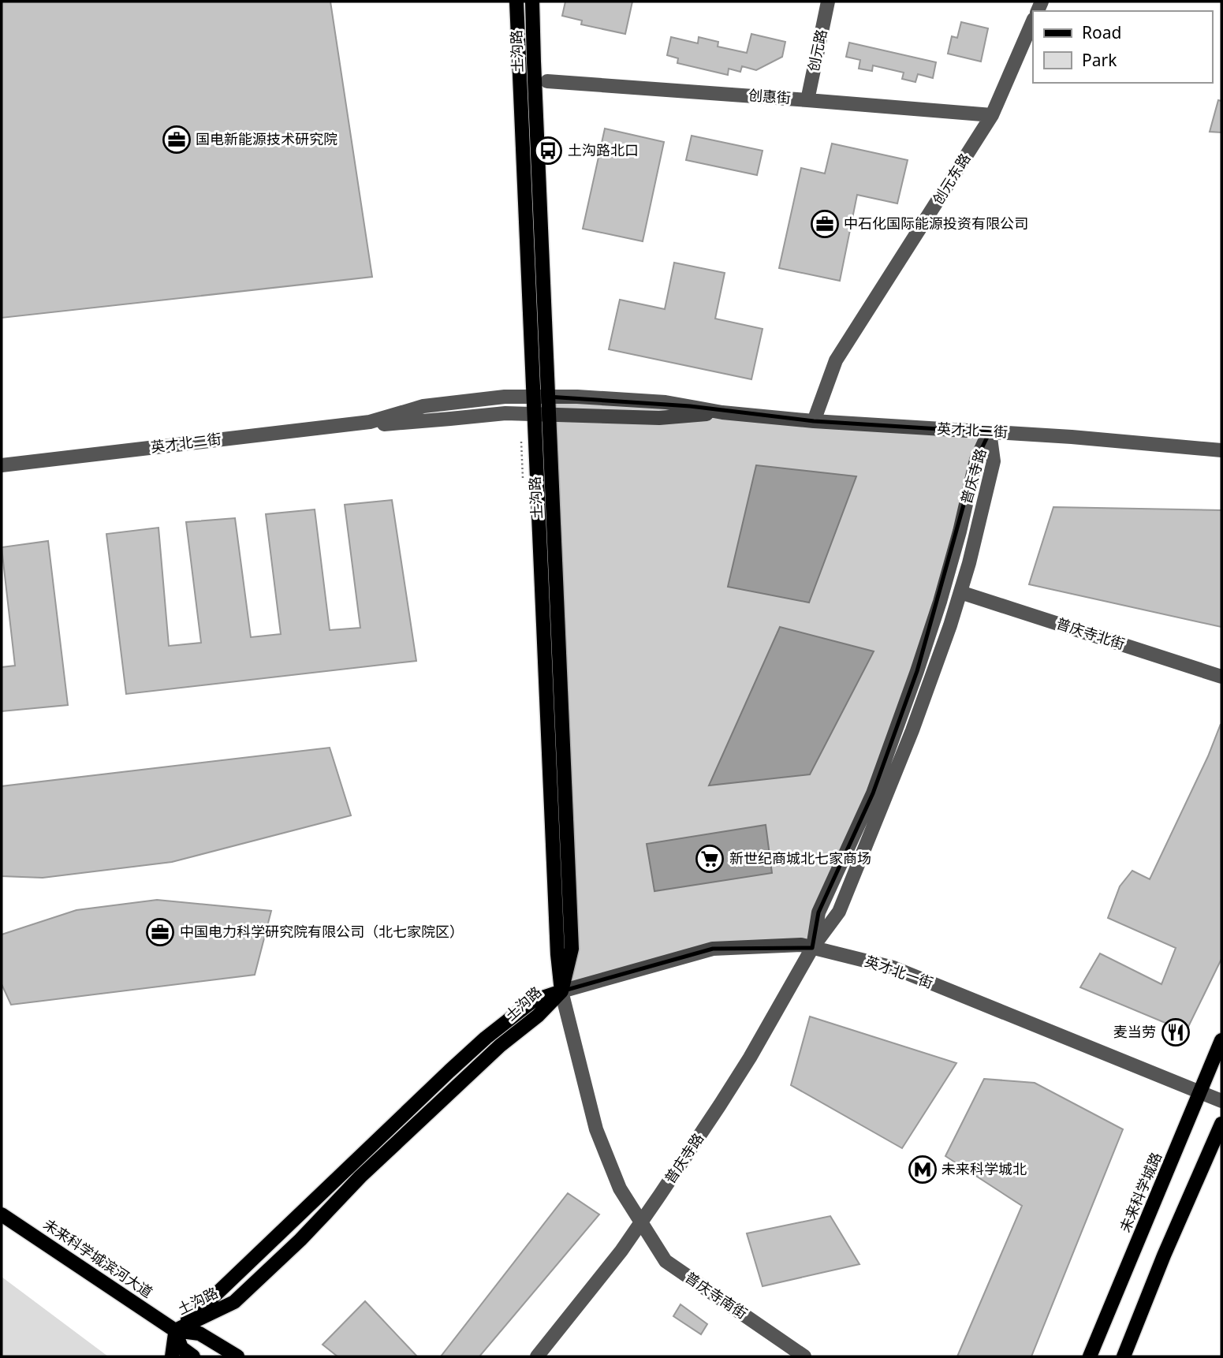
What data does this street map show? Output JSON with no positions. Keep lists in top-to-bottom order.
{
  "streets": {
    "main road": ["土沟路", "未来科学城路", "未来科学城滨河大道"],
    "street": [
      "创元路",
      "创惠街",
      "创元东路",
      "英才北二街",
      "普庆寺路",
      "普庆寺北街",
      "英才北一街",
      "普庆寺南街"
    ]
  },
  "crossings": [
    ["创元路", "创惠街"],
    ["土沟路", "英才北二街"],
    ["土沟路", "英才北一街"],
    ["土沟路", "未来科学城滨河大道"],
    ["土沟路", "普庆寺南街"],
    ["创惠街", "创元东路"],
    ["创元东路", "英才北二街"],
    ["英才北二街", "普庆寺路"],
    ["普庆寺路", "普庆寺北街"],
    ["普庆寺路", "英才北一街"],
    ["普庆寺路", "普庆寺南街"],
    ["英才北一街", "未来科学城路"],
    ["英才北一街", "普庆寺南街"]
  ],
  "places": {
    "office": ["国电新能源技术研究院", "中石化国际能源投资有限公司", "中国电力科学研究院有限公司（北七家院区）"],
    "bus stop": ["土沟路北口"],
    "supermarket": ["新世纪商城北七家商场"],
    "restaurant": ["麦当劳"],
    "metro station": ["未来科学城北"]
  },
  "legend": ["Road", "Park"]
}
